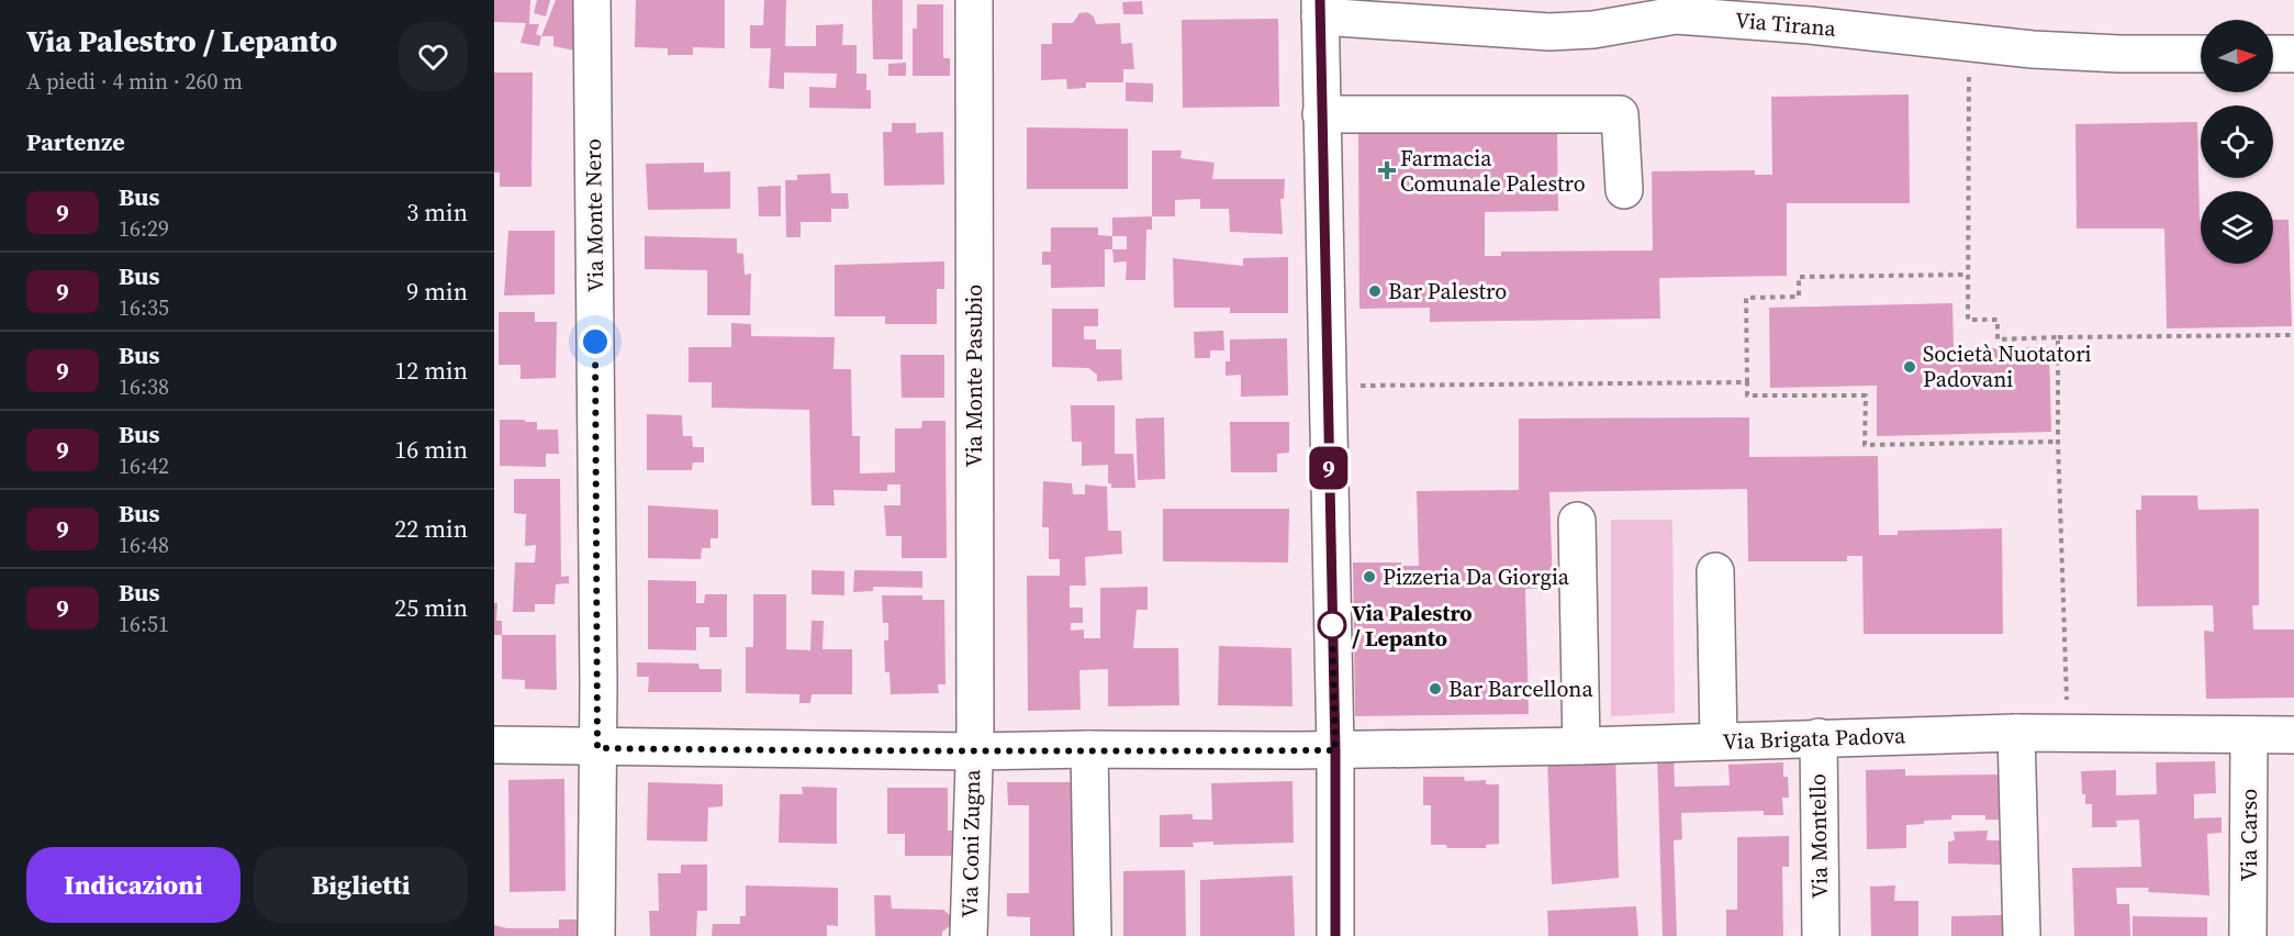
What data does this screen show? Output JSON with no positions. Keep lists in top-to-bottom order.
{
  "streets": {
    "street": [
      "Via Tirana",
      "Via Monte Nero",
      "Via Monte Pasubio",
      "Via Brigata Padova",
      "Via Carso",
      "Via Montello",
      "Via Coni Zugna"
    ]
  },
  "crossings": [
    ["Via Monte Nero", "Via Brigata Padova"],
    ["Via Monte Pasubio", "Via Brigata Padova"],
    ["Via Monte Pasubio", "Via Coni Zugna"],
    ["Via Brigata Padova", "Via Carso"],
    ["Via Brigata Padova", "Via Montello"],
    ["Via Brigata Padova", "Via Coni Zugna"]
  ],
  "places": {
    "health": ["Farmacia Comunale Palestro"],
    "other": [
      "Bar Palestro",
      "Società Nuotatori Padovani",
      "Pizzeria Da Giorgia",
      "Via Palestro / Lepanto",
      "Bar Barcellona"
    ]
  },
  "lines": ["bus line 9"],
  "north": "right",
  "page": {
    "heading": [
      ["Via Palestro / Lepanto", "A piedi · 4 min · 260 m"],
      "Partenze"
    ],
    "on_map": "9",
    "list": [
      {
        "mark": "9",
        "name": "Bus",
        "note": "16:29",
        "value": "3 min"
      },
      {
        "mark": "9",
        "name": "Bus",
        "note": "16:35",
        "value": "9 min"
      },
      {
        "mark": "9",
        "name": "Bus",
        "note": "16:38",
        "value": "12 min"
      },
      {
        "mark": "9",
        "name": "Bus",
        "note": "16:42",
        "value": "16 min"
      },
      {
        "mark": "9",
        "name": "Bus",
        "note": "16:48",
        "value": "22 min"
      },
      {
        "mark": "9",
        "name": "Bus",
        "note": "16:51",
        "value": "25 min"
      }
    ],
    "buttons": ["Indicazioni", "Biglietti"]
  }
}
